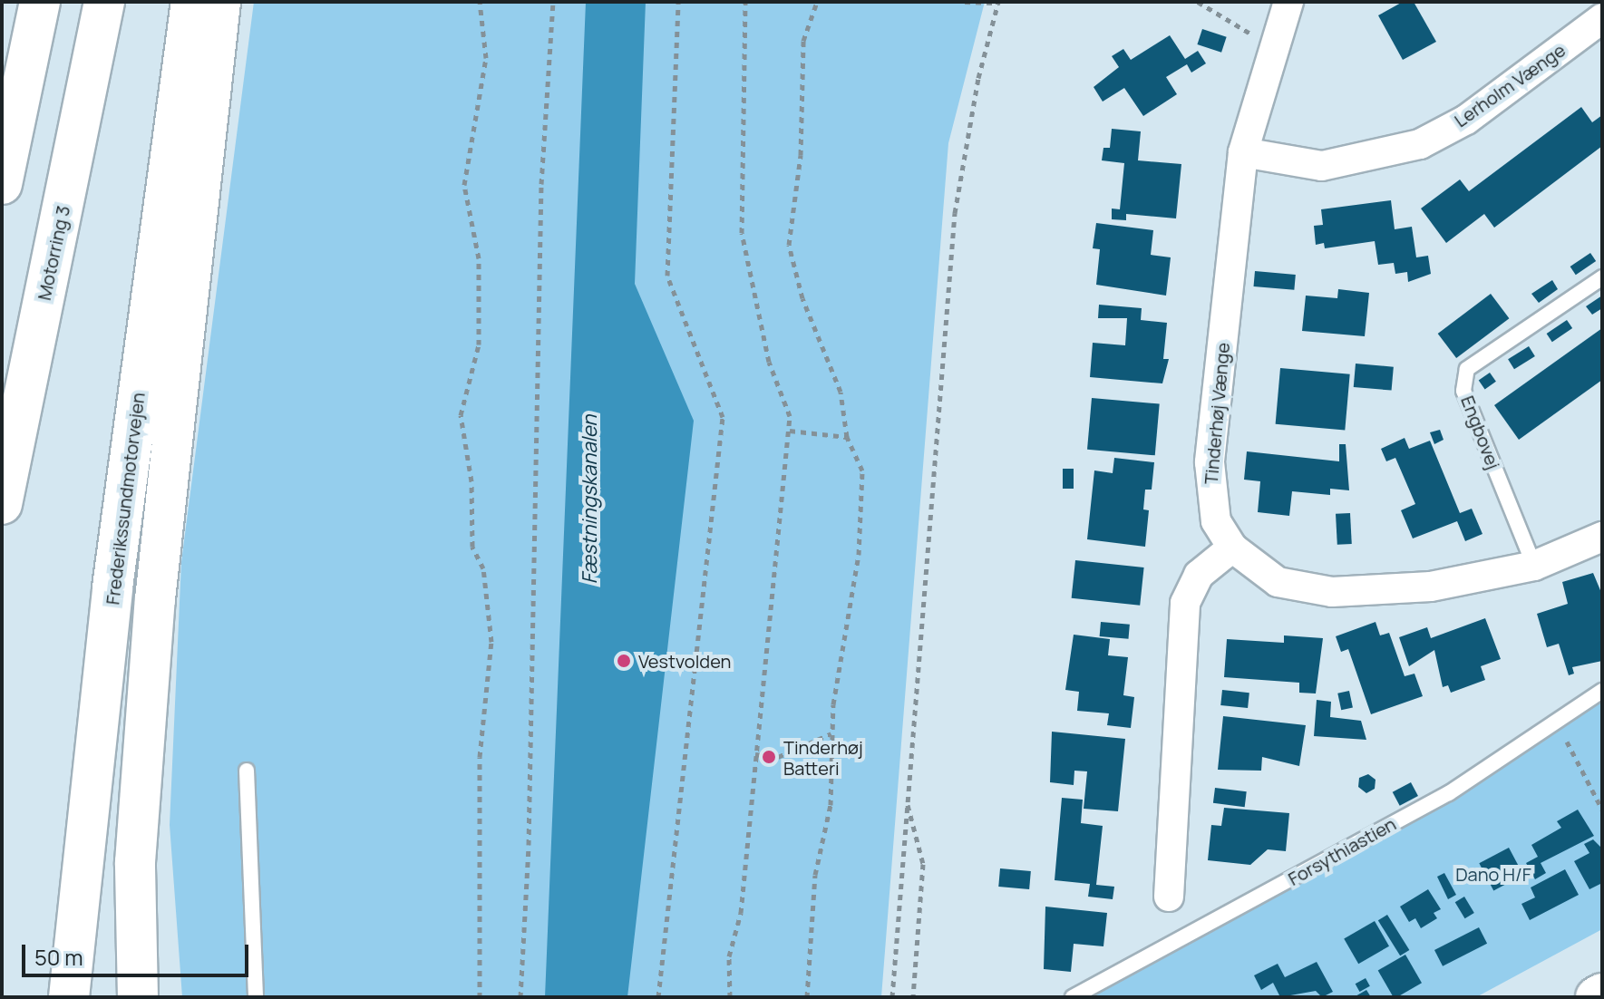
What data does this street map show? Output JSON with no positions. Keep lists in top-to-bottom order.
{
  "streets": {
    "main road": ["Motorring 3", "Frederikssundmotorvejen"],
    "street": ["Lerholm Vænge", "Tinderhøj Vænge"],
    "lane": ["Engbovej", "Forsythiastien"]
  },
  "crossings": [
    ["Lerholm Vænge", "Tinderhøj Vænge"]
  ],
  "water": ["Fæstningskanalen"],
  "parks": ["Dano H/F"],
  "places": ["Vestvolden", "Tinderhøj Batteri"],
  "scale_bar": "50 m"
}
